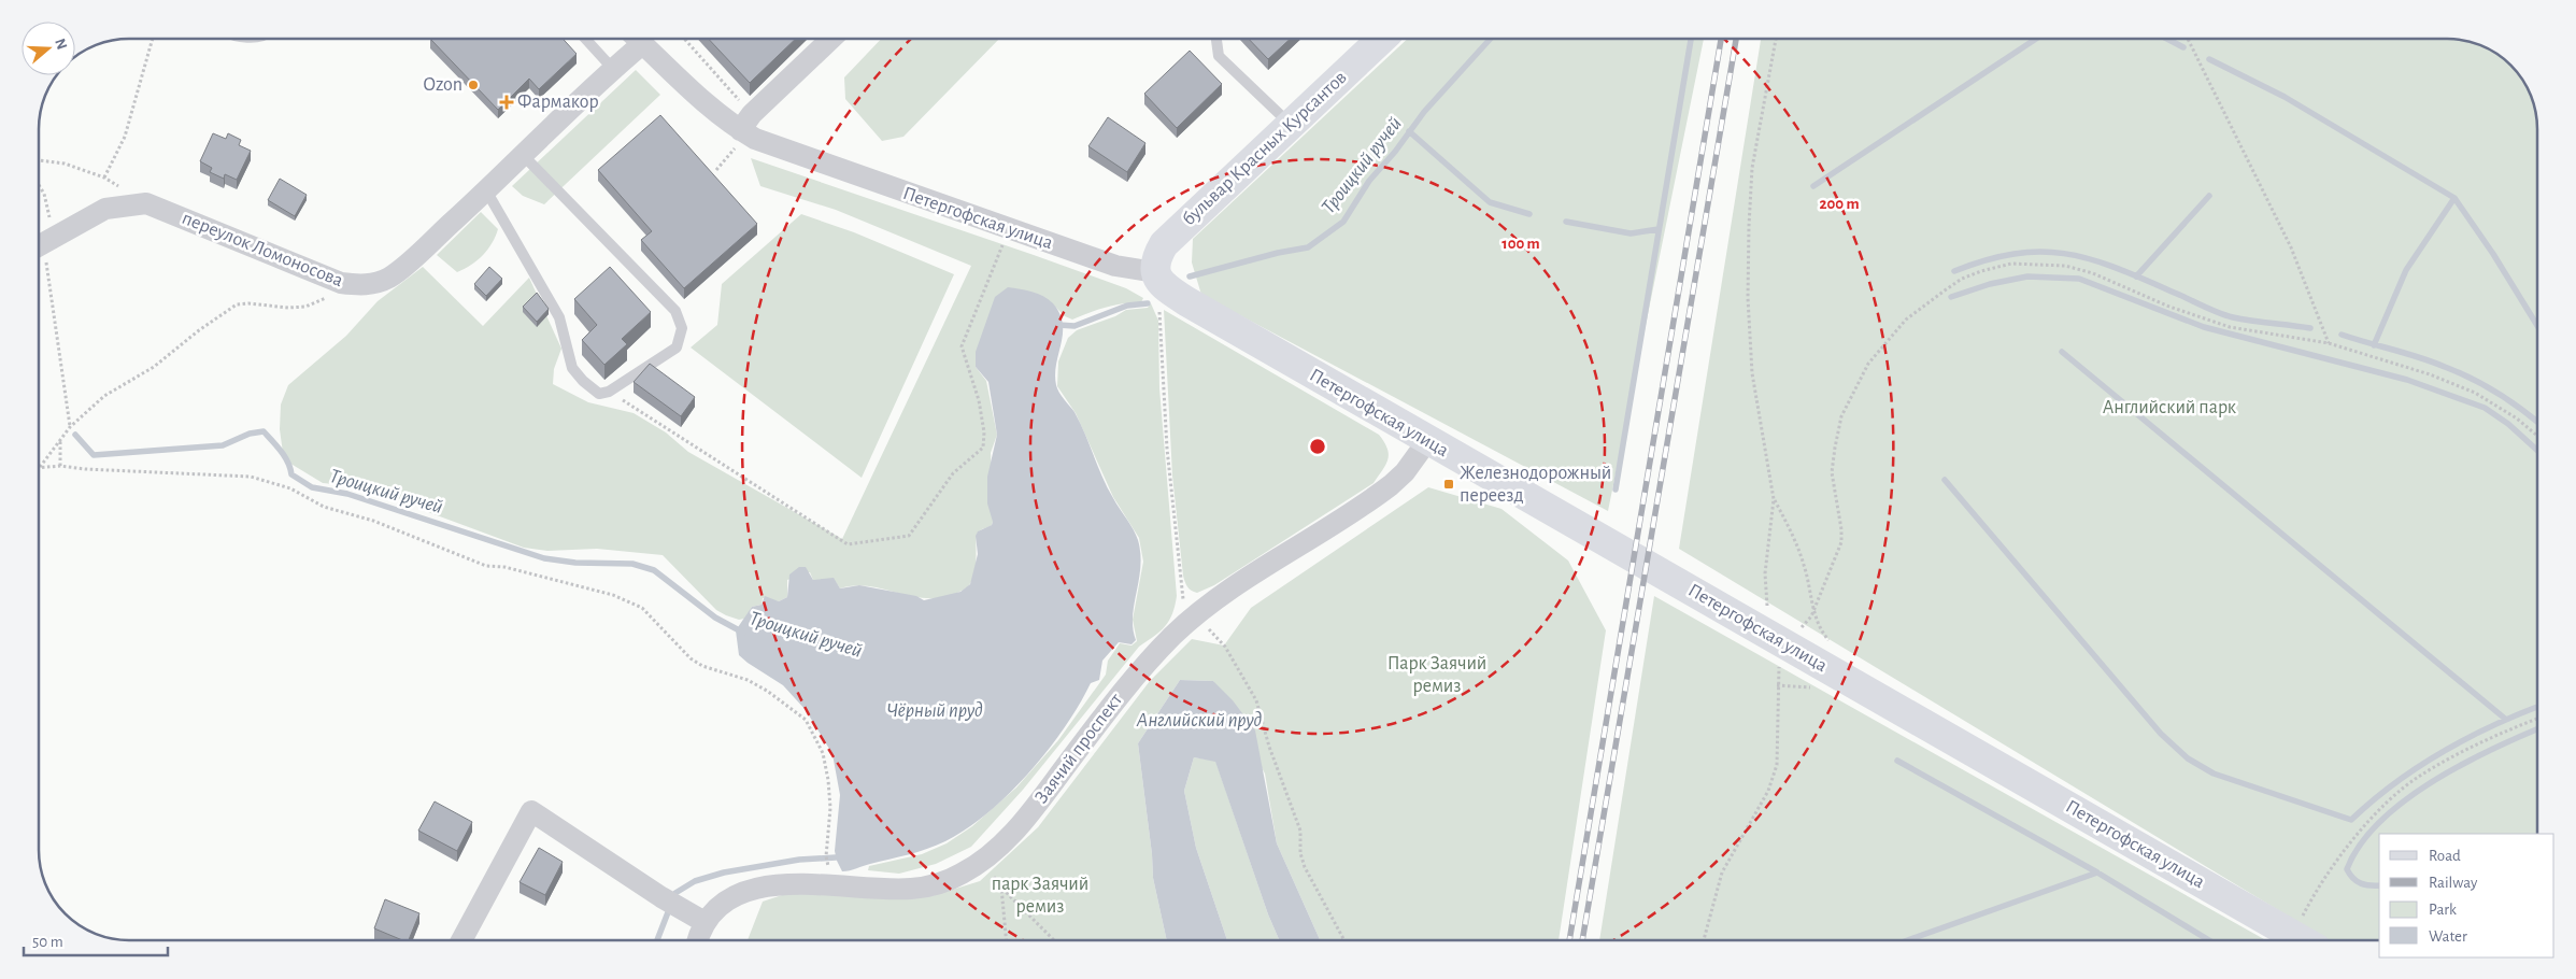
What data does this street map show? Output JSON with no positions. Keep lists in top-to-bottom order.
{
  "streets": {
    "main road": ["бульвар Красных Курсантов", "Петергофская улица"],
    "street": ["переулок Ломоносова", "Заячий проспект"]
  },
  "crossings": [
    ["бульвар Красных Курсантов", "Петергофская улица"],
    ["Петергофская улица", "Заячий проспект"]
  ],
  "water": ["Троицкий ручей", "Чёрный пруд", "Английский пруд"],
  "parks": ["Английский парк", "Парк Заячий ремиз", "парк Заячий ремиз"],
  "places": {
    "other": ["Ozon"],
    "health": ["Фармакор"],
    "transit": ["Железнодорожный переезд"]
  },
  "legend": [
    "Road",
    "Railway",
    "Park",
    "Water"
  ],
  "scale_bar": "50 m",
  "north": "right",
  "rings": ["200 m", "100 m"]
}
